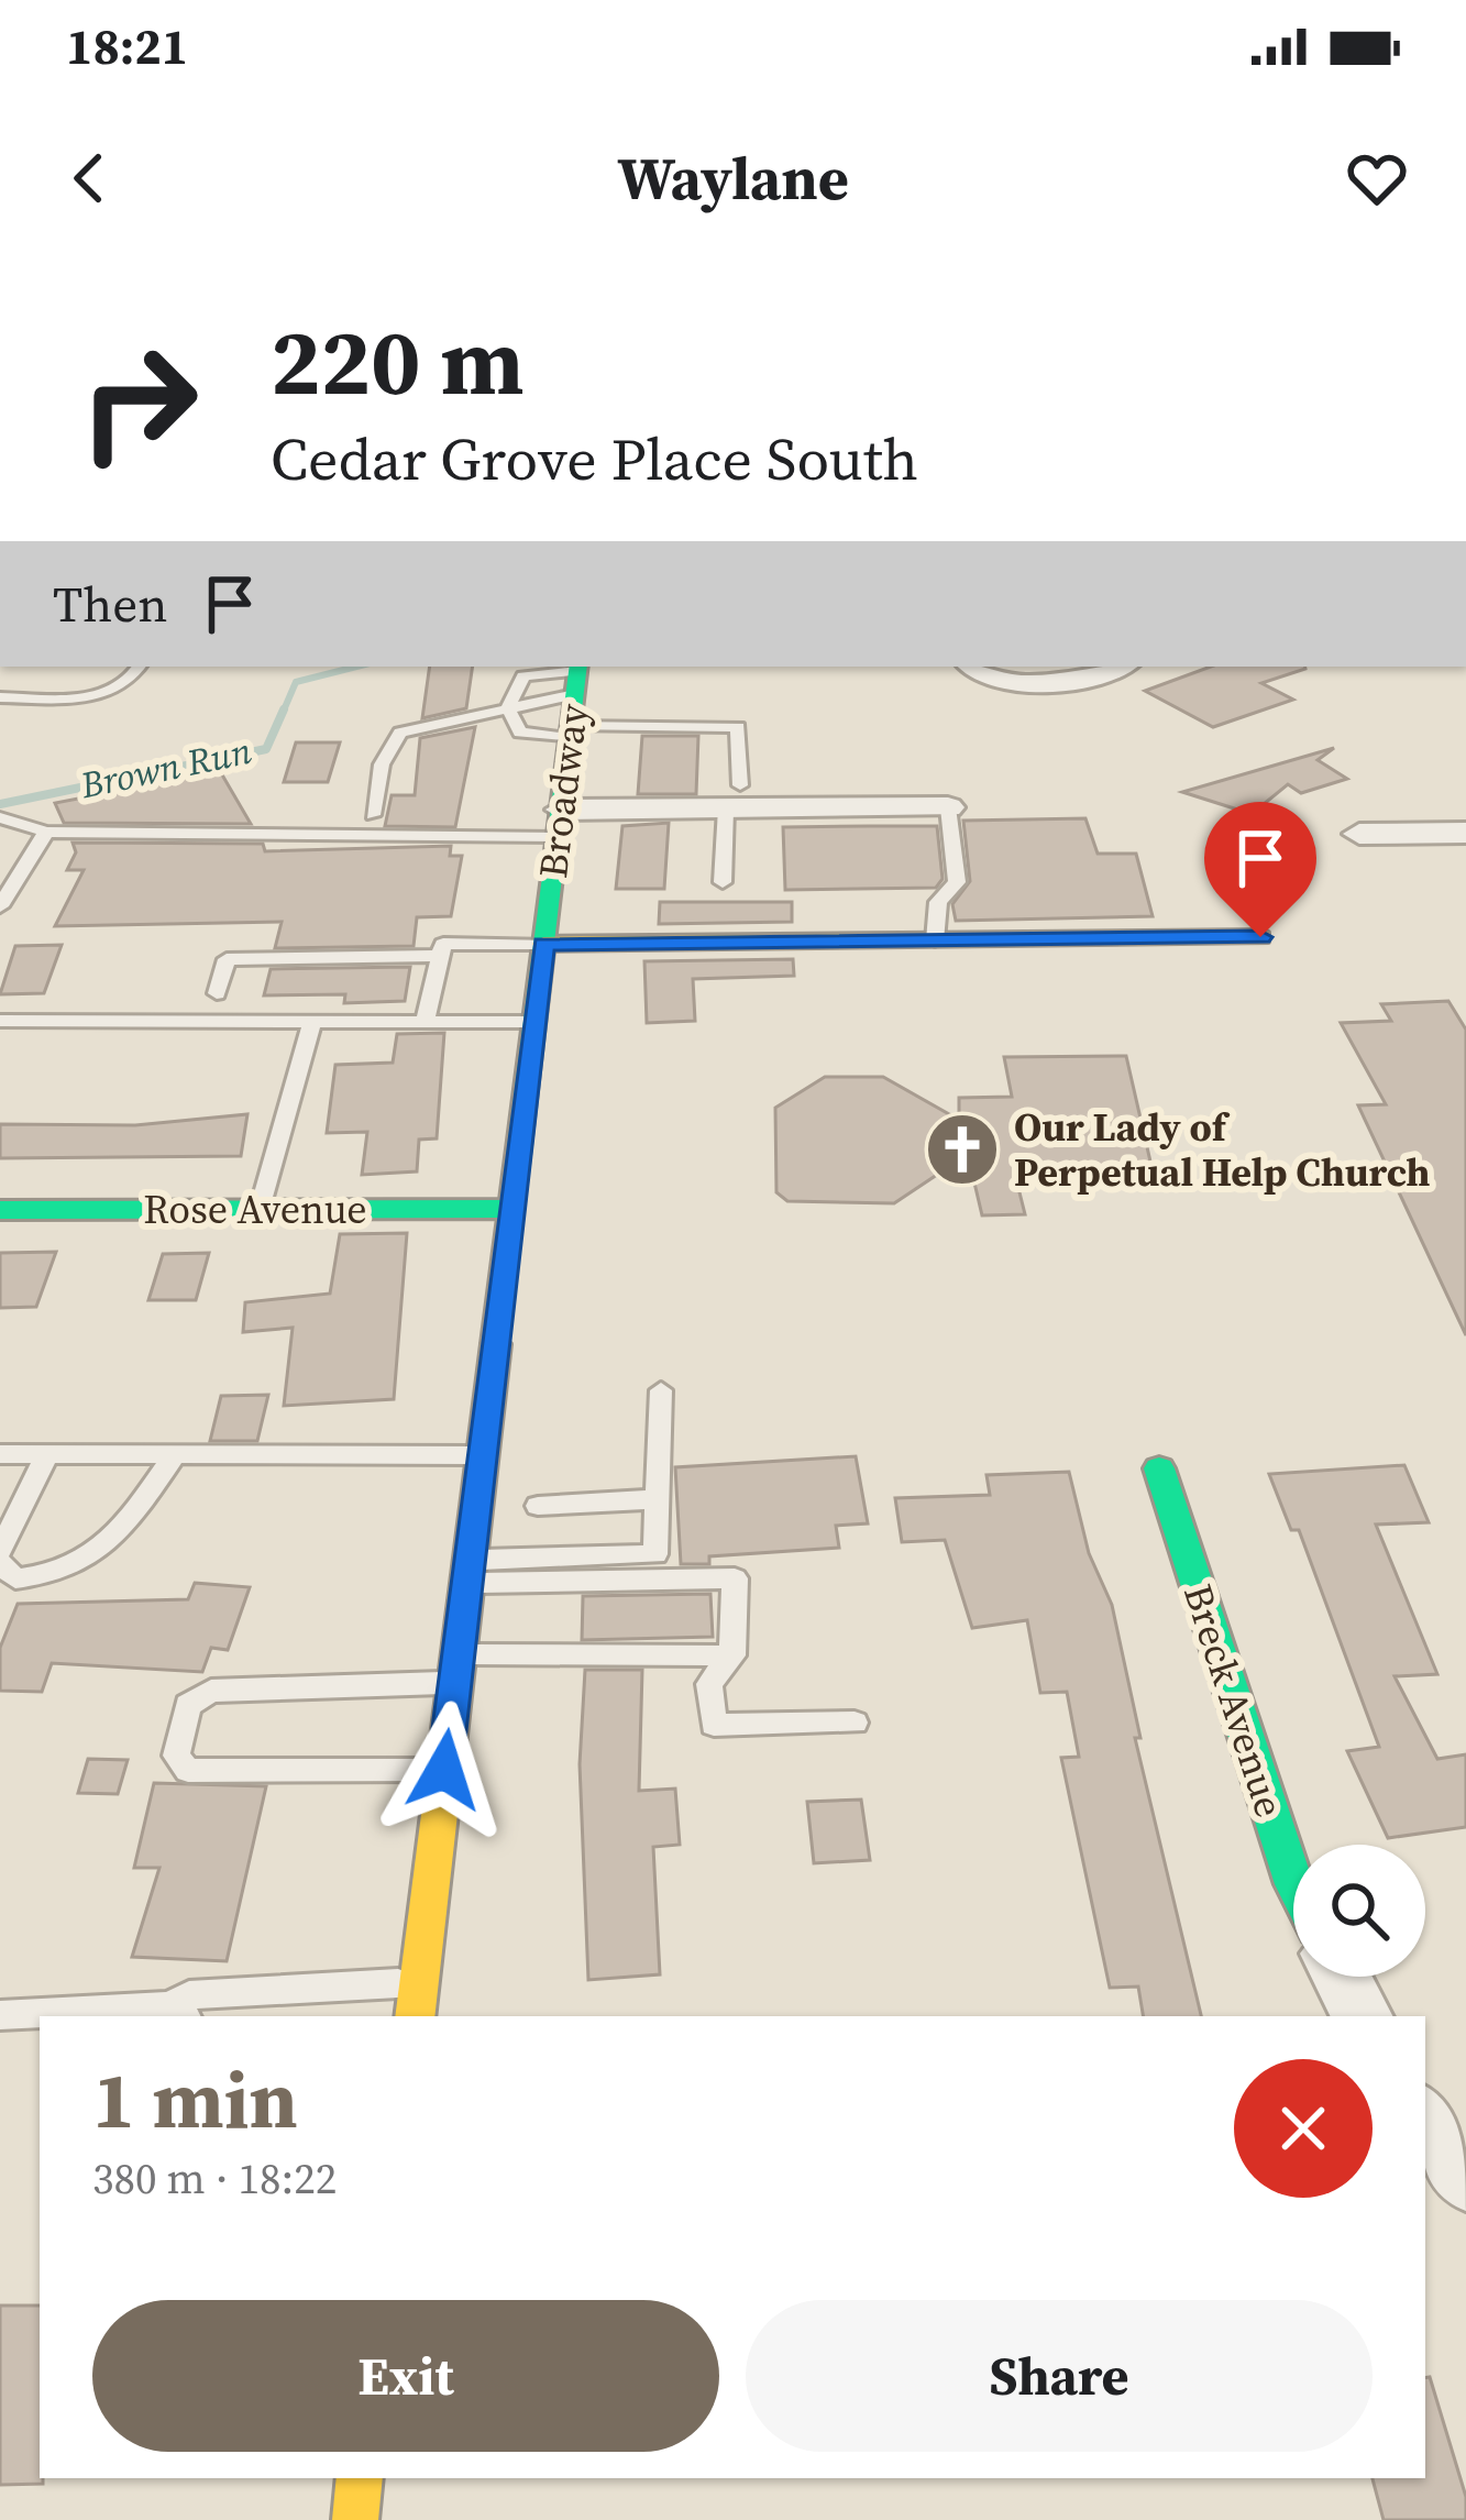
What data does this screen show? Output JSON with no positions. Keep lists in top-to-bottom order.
{
  "streets": {
    "main road": ["Broadway", "Rose Avenue", "Breck Avenue"]
  },
  "crossings": [
    ["Broadway", "Rose Avenue"]
  ],
  "water": ["Brown Run"],
  "places": {
    "church": ["Our Lady of Perpetual Help Church"]
  },
  "page": {
    "status": "18:21",
    "header": "Waylane",
    "turn": ["220 m", "Cedar Grove Place South"],
    "then": "Then",
    "heading": ["1 min", "380 m · 18:22"],
    "buttons": ["Exit", "Share"]
  }
}
